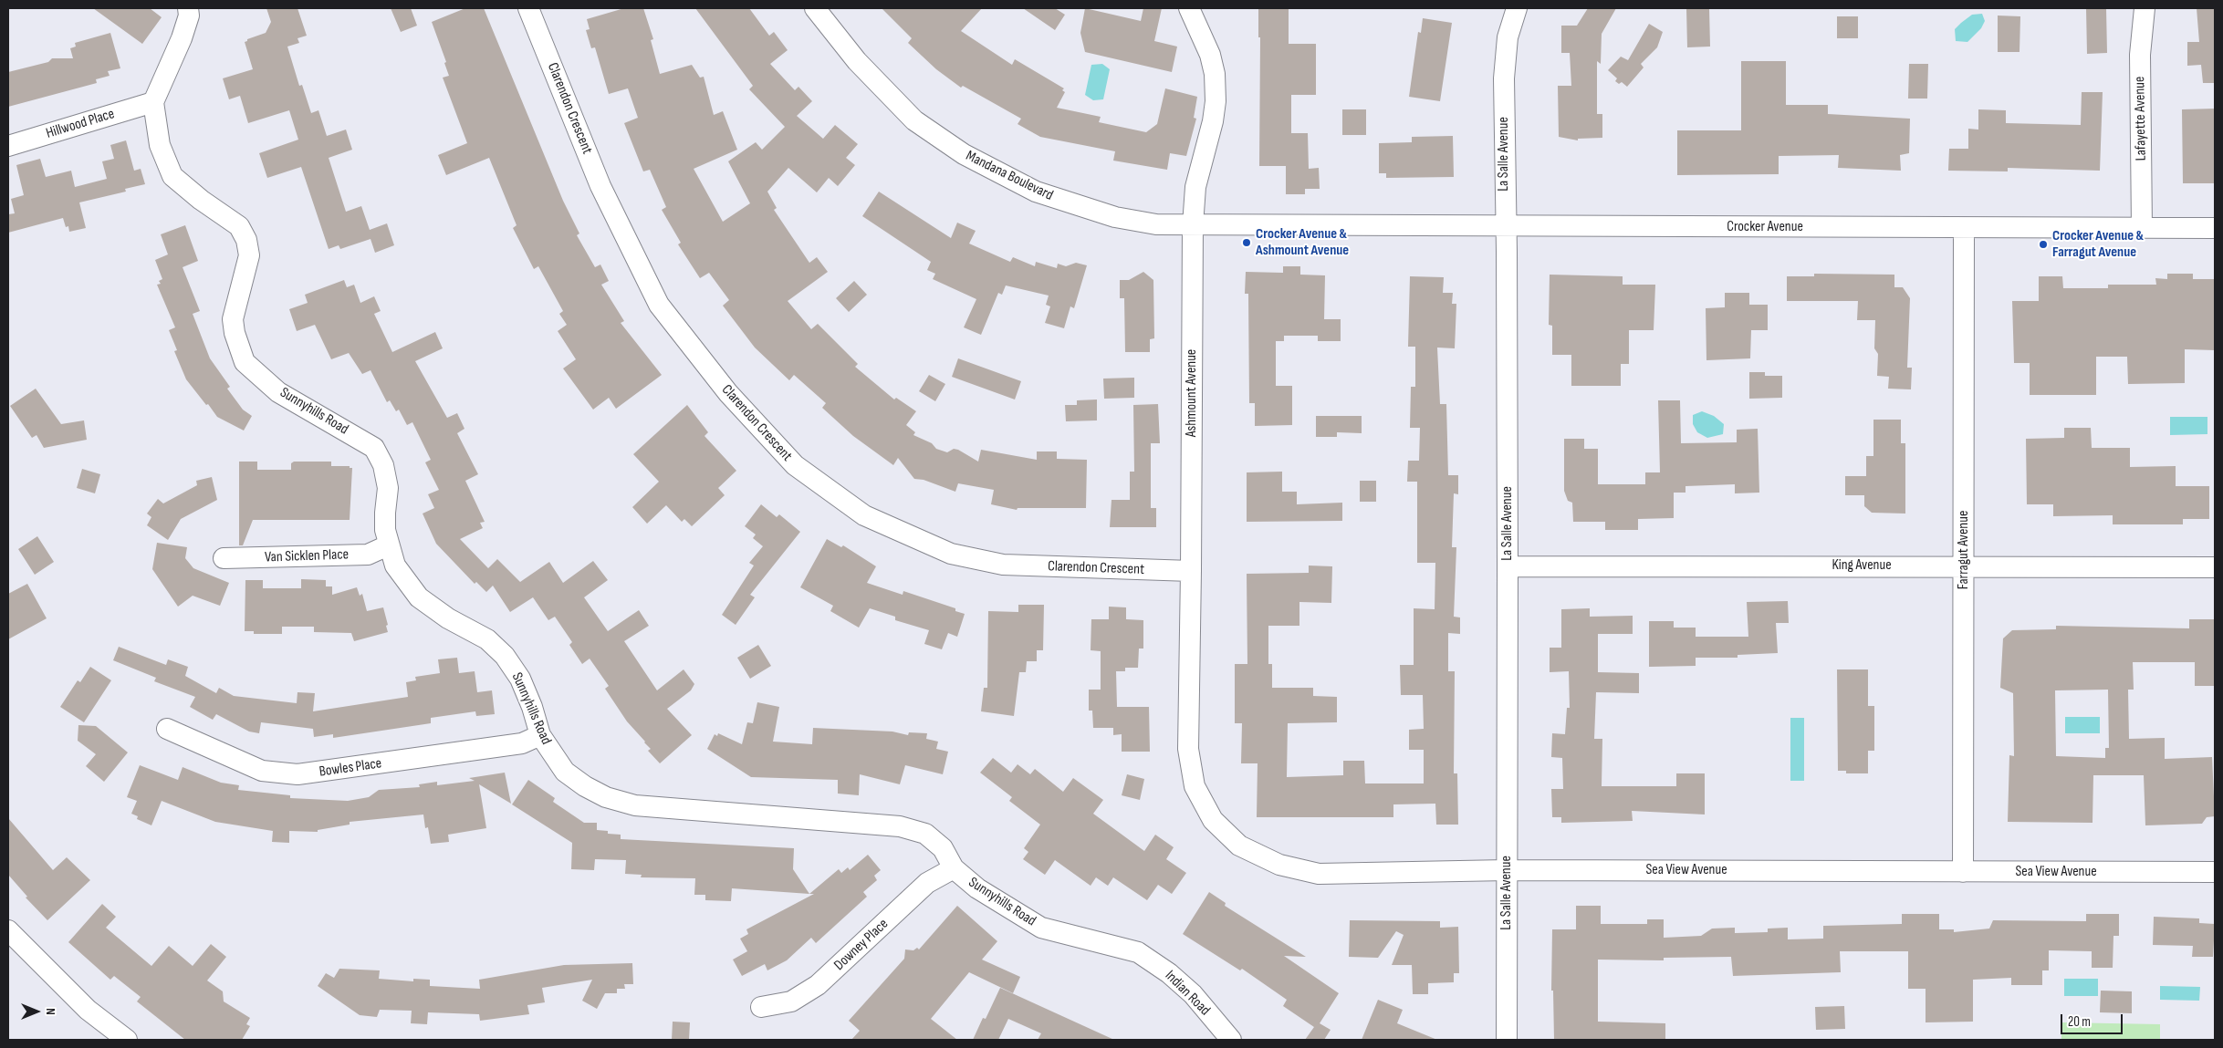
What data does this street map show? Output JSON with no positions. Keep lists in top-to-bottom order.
{
  "streets": {
    "street": [
      "Clarendon Crescent",
      "Lafayette Avenue",
      "Hillwood Place",
      "La Salle Avenue",
      "Mandana Boulevard",
      "Crocker Avenue",
      "Ashmount Avenue",
      "Sunnyhills Road",
      "Farragut Avenue",
      "Van Sicklen Place",
      "King Avenue",
      "Bowles Place",
      "Sea View Avenue",
      "Downey Place",
      "Indian Road"
    ]
  },
  "crossings": [
    ["Clarendon Crescent", "Ashmount Avenue"],
    ["Lafayette Avenue", "Crocker Avenue"],
    ["Hillwood Place", "Sunnyhills Road"],
    ["La Salle Avenue", "Crocker Avenue"],
    ["La Salle Avenue", "King Avenue"],
    ["La Salle Avenue", "Sea View Avenue"],
    ["Mandana Boulevard", "Crocker Avenue"],
    ["Mandana Boulevard", "Ashmount Avenue"],
    ["Crocker Avenue", "Farragut Avenue"],
    ["Ashmount Avenue", "Sea View Avenue"],
    ["Sunnyhills Road", "Van Sicklen Place"],
    ["Sunnyhills Road", "Bowles Place"],
    ["Sunnyhills Road", "Downey Place"],
    ["Sunnyhills Road", "Indian Road"],
    ["Farragut Avenue", "King Avenue"],
    ["Farragut Avenue", "Sea View Avenue"]
  ],
  "places": ["Crocker Avenue & Ashmount Avenue", "Crocker Avenue & Farragut Avenue"],
  "scale_bar": "20 m",
  "north": "right"
}
